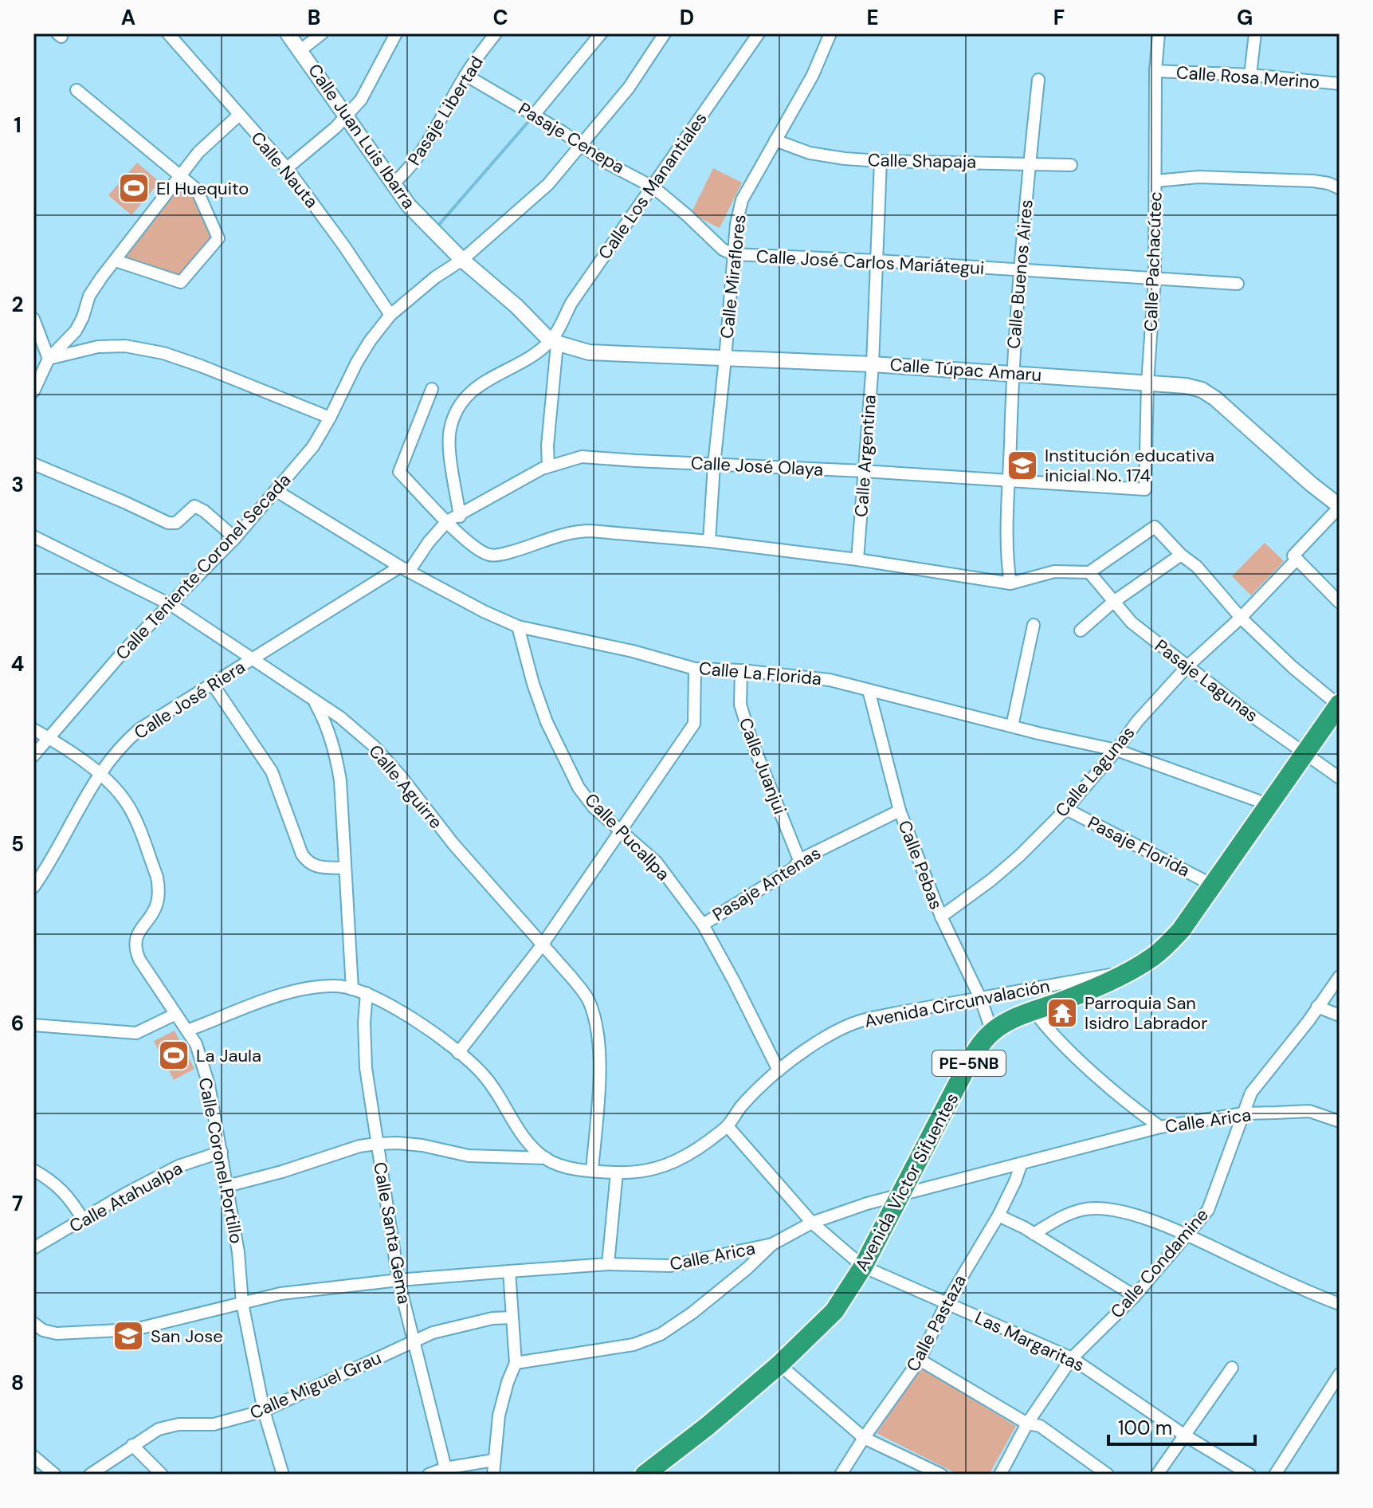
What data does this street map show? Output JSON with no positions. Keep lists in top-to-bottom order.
{
  "streets": {
    "highway": ["PE-5NB", "Avenida Victor Sifuentes"],
    "street": [
      "Calle Rosa Merino",
      "Pasaje Libertad",
      "Calle Juan Luis Ibarra",
      "Pasaje Cenepa",
      "Calle Shapaja",
      "Calle Nauta",
      "Calle Los Manantiales",
      "Calle Pachacútec",
      "Calle José Carlos Mariátegui",
      "Calle Buenos Aires",
      "Calle Miraflores",
      "Calle Túpac Amaru",
      "Calle Argentina",
      "Calle José Olaya",
      "Calle Teniente Coronel Secada",
      "Calle La Florida",
      "Pasaje Lagunas",
      "Calle José Riera",
      "Calle Juanjui",
      "Calle Lagunas",
      "Calle Aguirre",
      "Calle Pucallpa",
      "Pasaje Florida",
      "Calle Pebas",
      "Pasaje Antenas",
      "Avenida Circunvalación",
      "Calle Arica",
      "Calle Coronel Portillo",
      "Calle Atahualpa",
      "Calle Santa Gema",
      "Calle Condamine",
      "Calle Pastaza",
      "Las Margaritas",
      "Calle Miguel Grau"
    ]
  },
  "crossings": [
    ["Calle Rosa Merino", "Calle Pachacútec"],
    ["Pasaje Libertad", "Calle Juan Luis Ibarra"],
    ["Pasaje Libertad", "Pasaje Cenepa"],
    ["Calle Juan Luis Ibarra", "Calle Los Manantiales"],
    ["Calle Juan Luis Ibarra", "Calle Túpac Amaru"],
    ["Calle Juan Luis Ibarra", "Calle Teniente Coronel Secada"],
    ["Pasaje Cenepa", "Calle Los Manantiales"],
    ["Pasaje Cenepa", "Calle José Carlos Mariátegui"],
    ["Pasaje Cenepa", "Calle Miraflores"],
    ["Pasaje Cenepa", "Calle Teniente Coronel Secada"],
    ["Calle Shapaja", "Calle Buenos Aires"],
    ["Calle Shapaja", "Calle Miraflores"],
    ["Calle Shapaja", "Calle Argentina"],
    ["Calle Nauta", "Calle Teniente Coronel Secada"],
    ["Calle Los Manantiales", "Calle Túpac Amaru"],
    ["Calle Pachacútec", "Calle José Carlos Mariátegui"],
    ["Calle Pachacútec", "Calle Túpac Amaru"],
    ["Calle Pachacútec", "Calle José Olaya"],
    ["Calle José Carlos Mariátegui", "Calle Buenos Aires"],
    ["Calle José Carlos Mariátegui", "Calle Miraflores"],
    ["Calle José Carlos Mariátegui", "Calle Argentina"],
    ["Calle Buenos Aires", "Calle Túpac Amaru"],
    ["Calle Buenos Aires", "Calle José Olaya"],
    ["Calle Miraflores", "Calle Túpac Amaru"],
    ["Calle Miraflores", "Calle José Olaya"],
    ["Calle Túpac Amaru", "Calle Argentina"],
    ["Calle Argentina", "Calle José Olaya"],
    ["Calle José Olaya", "Calle La Florida"],
    ["Calle José Olaya", "Calle José Riera"],
    ["Calle Teniente Coronel Secada", "Calle La Florida"],
    ["Calle Teniente Coronel Secada", "Calle Aguirre"],
    ["Calle Teniente Coronel Secada", "Calle Coronel Portillo"],
    ["Calle La Florida", "Calle José Riera"],
    ["Calle La Florida", "Calle Juanjui"],
    ["Calle La Florida", "Calle Lagunas"],
    ["Calle La Florida", "Calle Pucallpa"],
    ["Calle La Florida", "Calle Pebas"],
    ["Calle La Florida", "Avenida Victor Sifuentes"],
    ["Pasaje Lagunas", "Calle Lagunas"],
    ["Pasaje Lagunas", "Avenida Victor Sifuentes"],
    ["Calle José Riera", "Calle Aguirre"],
    ["Calle José Riera", "Calle Coronel Portillo"],
    ["Calle Juanjui", "Pasaje Antenas"],
    ["Calle Lagunas", "Pasaje Florida"],
    ["Calle Lagunas", "Calle Pebas"],
    ["Calle Aguirre", "Avenida Circunvalación"],
    ["Calle Pucallpa", "Pasaje Antenas"],
    ["Calle Pucallpa", "Avenida Circunvalación"],
    ["Pasaje Florida", "Avenida Victor Sifuentes"],
    ["Calle Pebas", "Pasaje Antenas"],
    ["Calle Pebas", "Avenida Circunvalación"],
    ["Calle Pebas", "Avenida Victor Sifuentes"],
    ["Avenida Circunvalación", "Calle Coronel Portillo"],
    ["Avenida Circunvalación", "Avenida Victor Sifuentes"],
    ["Avenida Circunvalación", "Calle Santa Gema"],
    ["Avenida Circunvalación", "Las Margaritas"],
    ["Calle Arica", "Calle Coronel Portillo"],
    ["Calle Arica", "Avenida Victor Sifuentes"],
    ["Calle Arica", "Calle Santa Gema"],
    ["Calle Arica", "Calle Condamine"],
    ["Calle Arica", "Calle Pastaza"],
    ["Calle Arica", "Las Margaritas"],
    ["Calle Coronel Portillo", "Calle Atahualpa"],
    ["Calle Coronel Portillo", "Calle Miguel Grau"],
    ["Avenida Victor Sifuentes", "Las Margaritas"],
    ["Calle Santa Gema", "Calle Miguel Grau"],
    ["Calle Condamine", "Las Margaritas"],
    ["Calle Pastaza", "Las Margaritas"]
  ],
  "places": {
    "sports": ["El Huequito", "La Jaula"],
    "school or university": ["Institución educativa inicial No. 174", "San Jose"],
    "temple": ["Parroquia San Isidro Labrador"]
  },
  "scale_bar": "100 m",
  "grid": {
    "columns": [
      "A",
      "B",
      "C",
      "D",
      "E",
      "F",
      "G"
    ],
    "rows": [
      "1",
      "2",
      "3",
      "4",
      "5",
      "6",
      "7",
      "8"
    ]
  }
}
